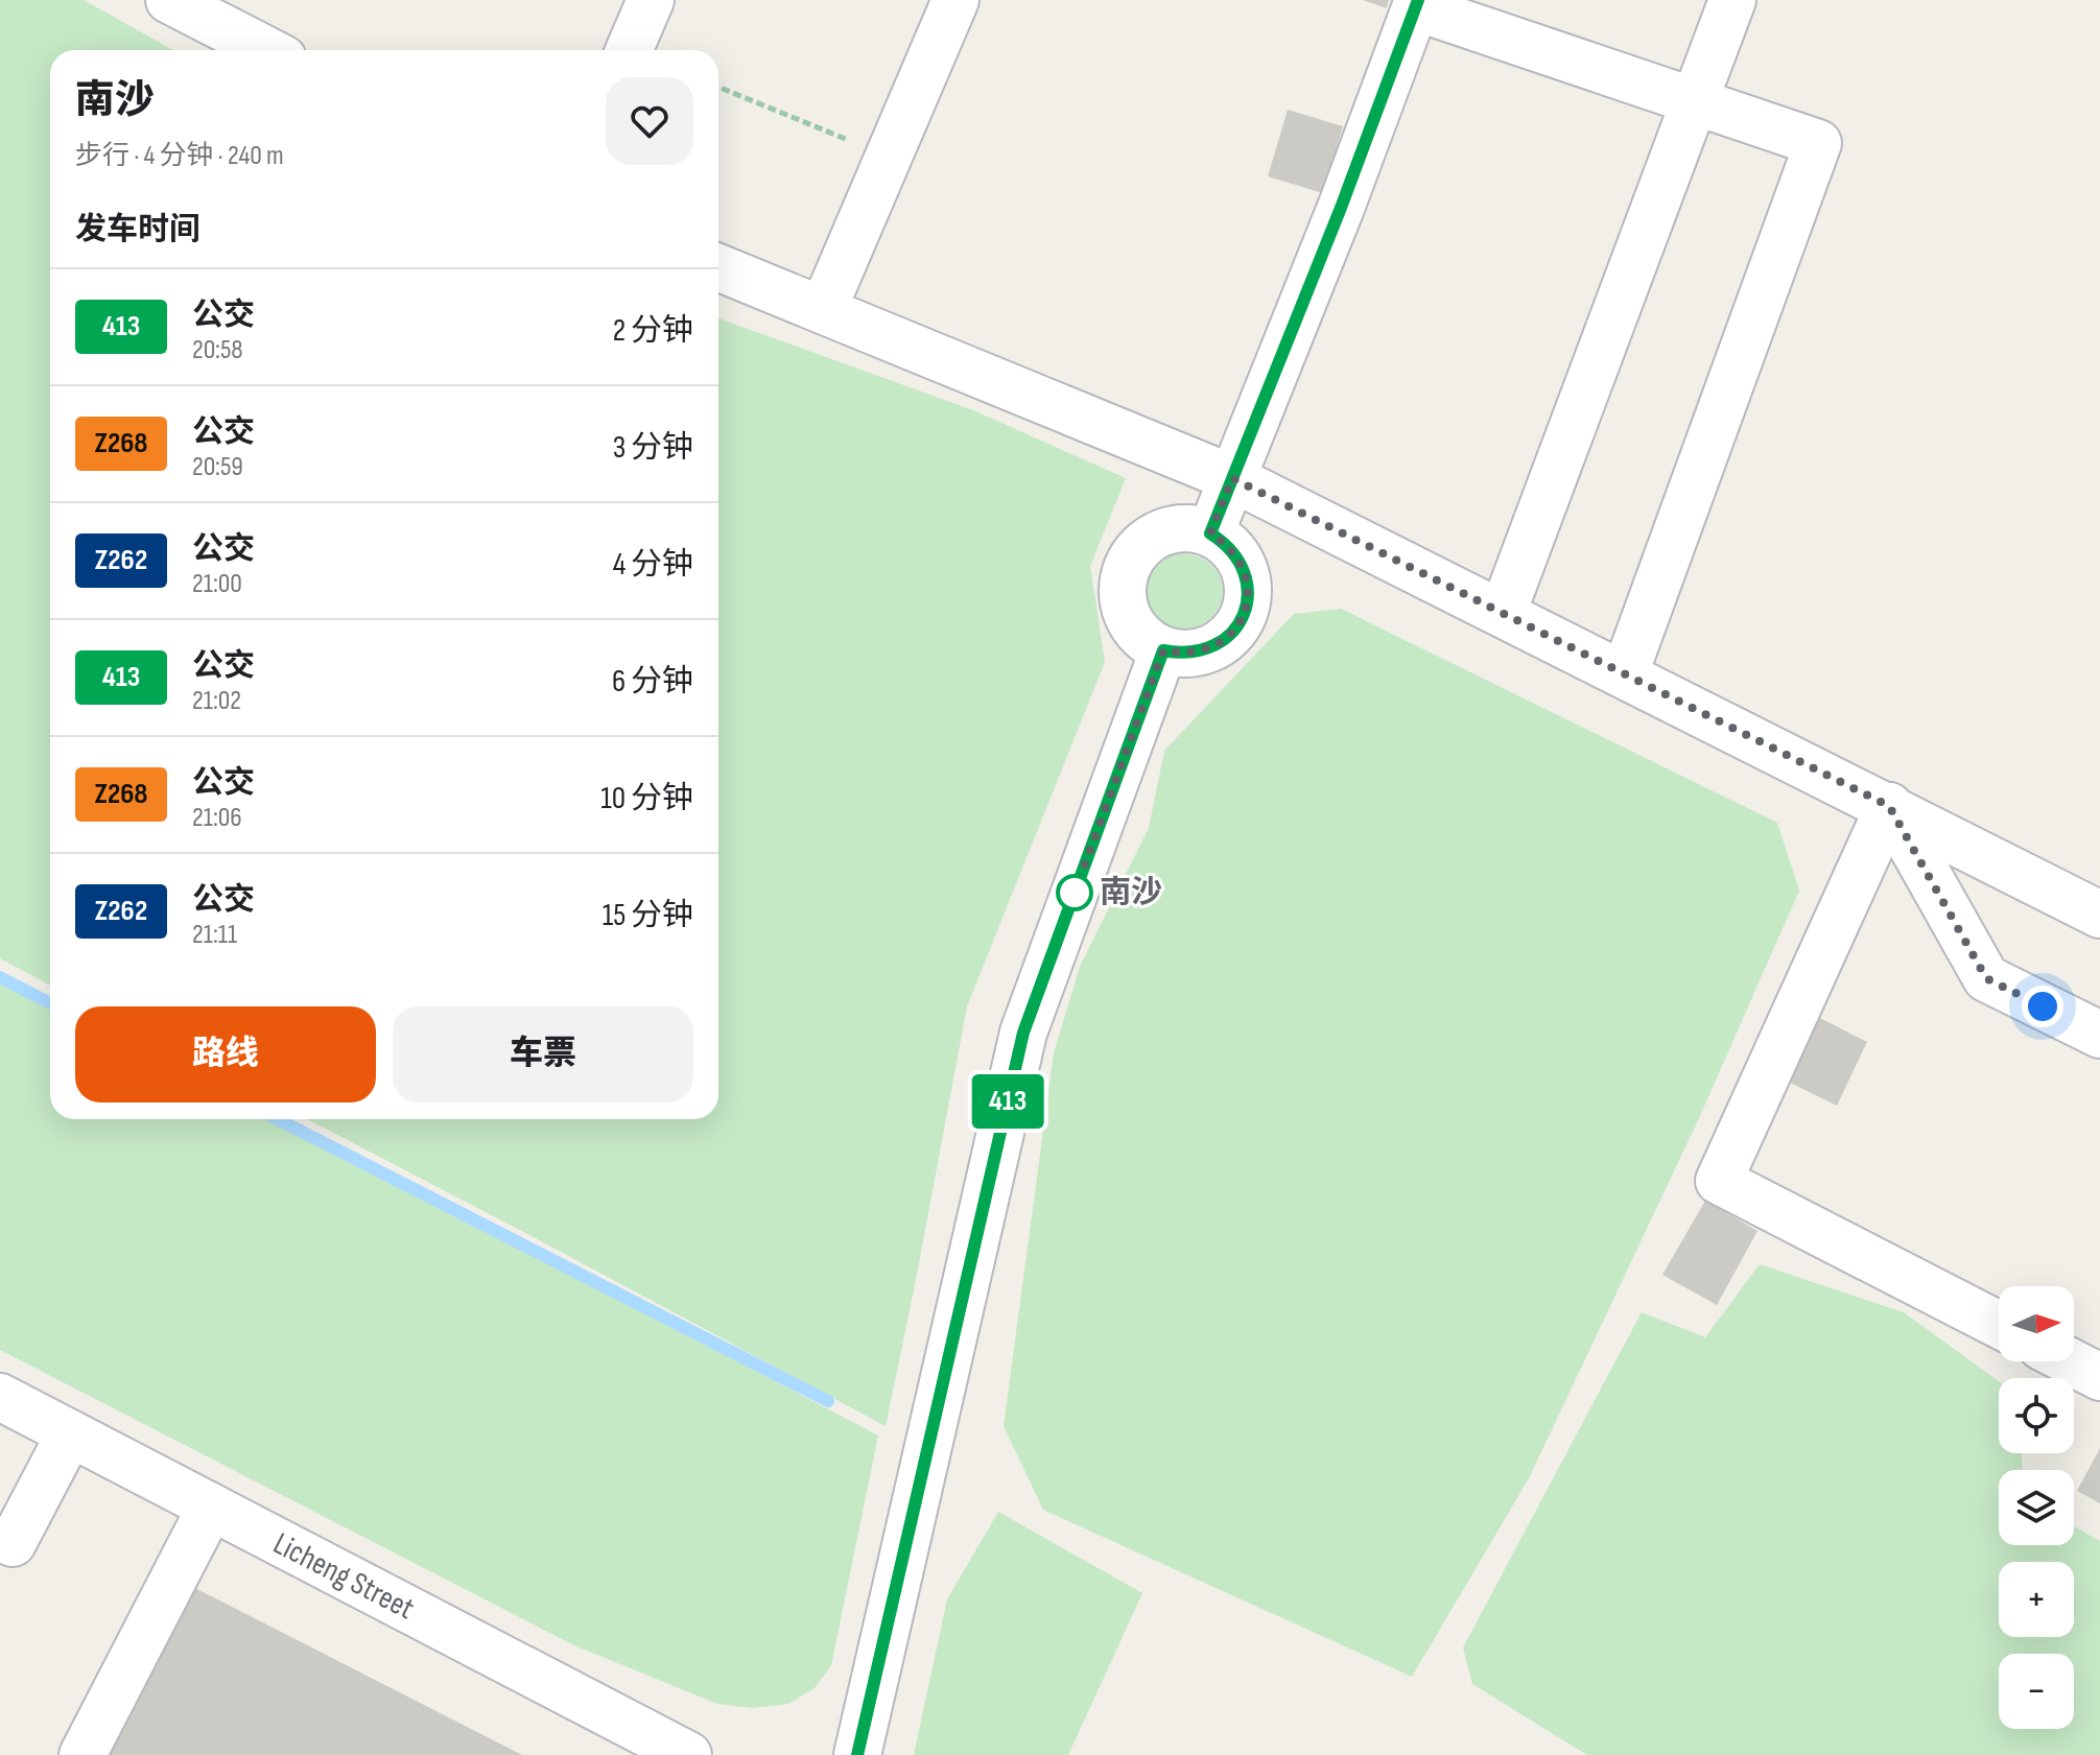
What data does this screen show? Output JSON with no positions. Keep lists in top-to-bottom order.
{
  "streets": {
    "street": ["Licheng Street"]
  },
  "places": ["南沙"],
  "lines": ["bus line 413"],
  "north": "right",
  "page": {
    "on_map": "413",
    "heading": [
      ["南沙", "步行 · 4 分钟 · 240 m"],
      "发车时间"
    ],
    "list": [
      {
        "mark": "413",
        "name": "公交",
        "note": "20:58",
        "value": "2 分钟"
      },
      {
        "mark": "Z268",
        "name": "公交",
        "note": "20:59",
        "value": "3 分钟"
      },
      {
        "mark": "Z262",
        "name": "公交",
        "note": "21:00",
        "value": "4 分钟"
      },
      {
        "mark": "413",
        "name": "公交",
        "note": "21:02",
        "value": "6 分钟"
      },
      {
        "mark": "Z268",
        "name": "公交",
        "note": "21:06",
        "value": "10 分钟"
      },
      {
        "mark": "Z262",
        "name": "公交",
        "note": "21:11",
        "value": "15 分钟"
      }
    ],
    "buttons": ["路线", "车票"],
    "map_buttons": ["+", "−"]
  }
}
